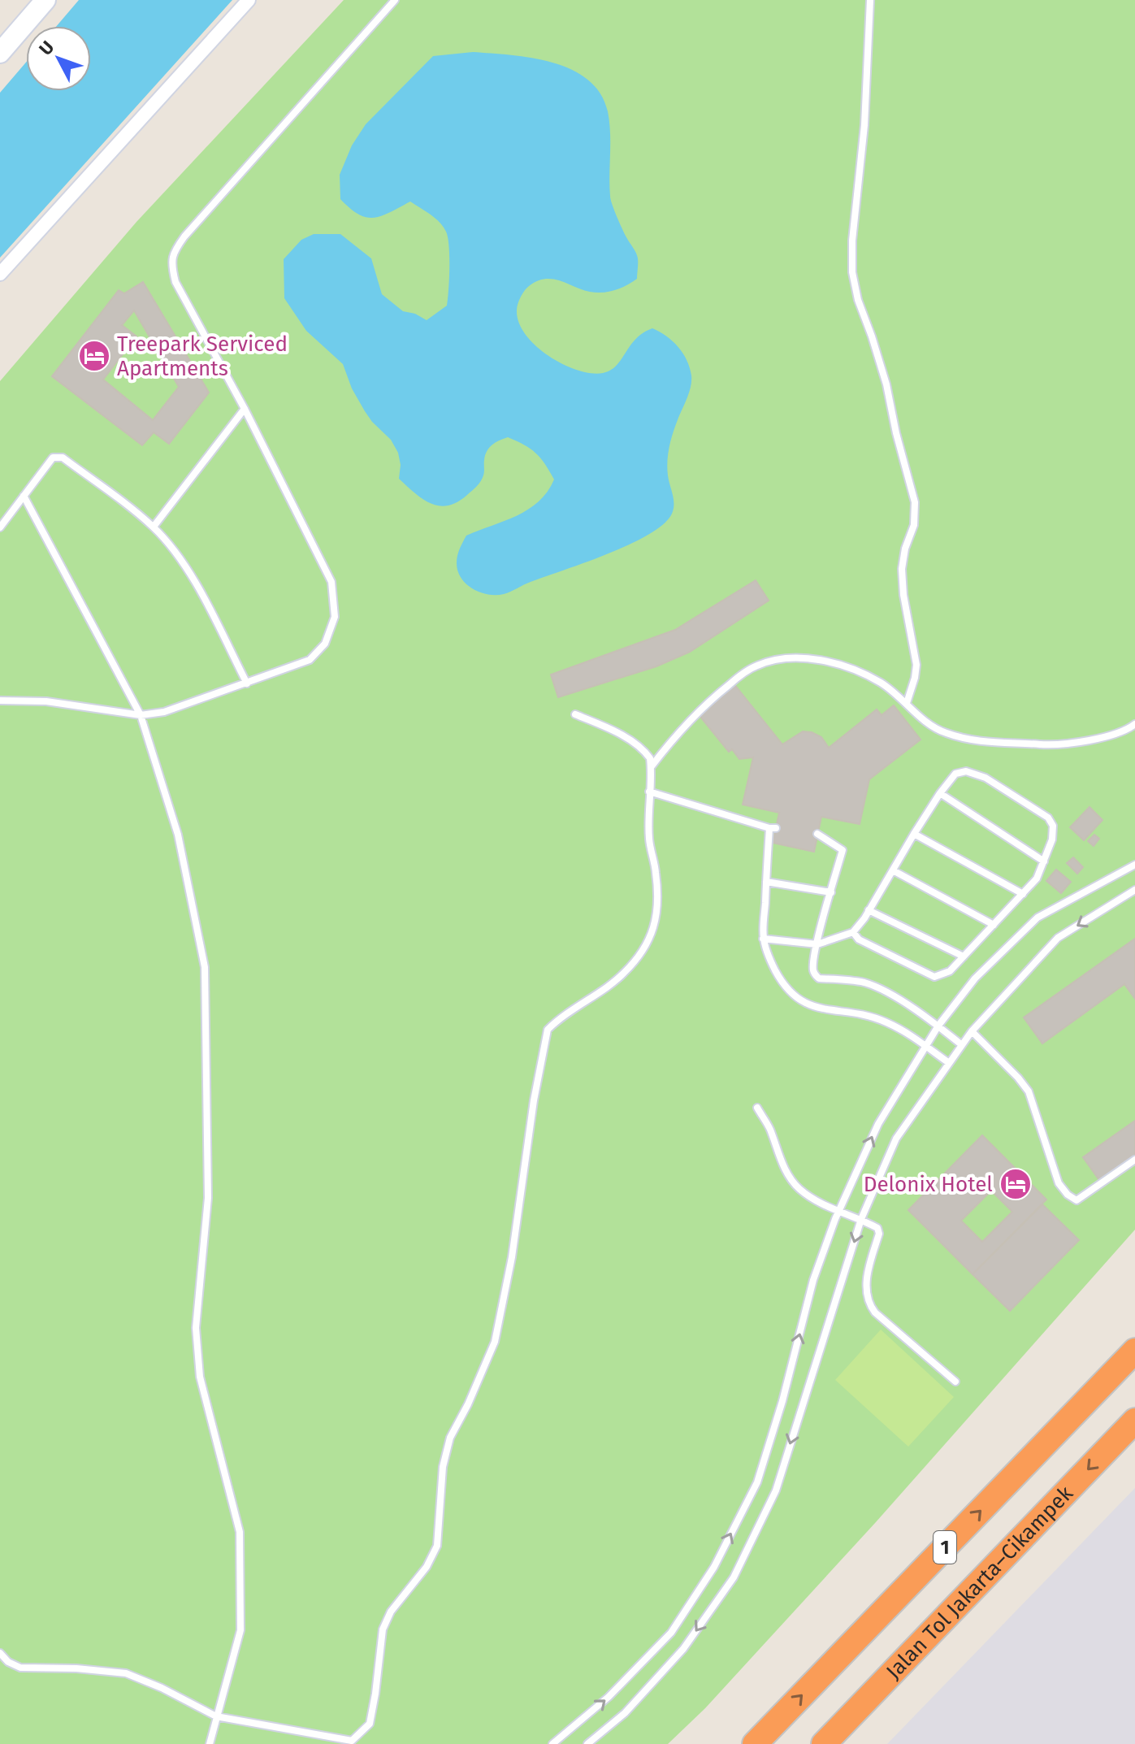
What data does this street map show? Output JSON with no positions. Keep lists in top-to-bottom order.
{
  "streets": {
    "highway": ["1", "Jalan Tol Jakarta–Cikampek"]
  },
  "places": {
    "hotel": ["Treepark Serviced Apartments", "Delonix Hotel"]
  },
  "north": "top left"
}
